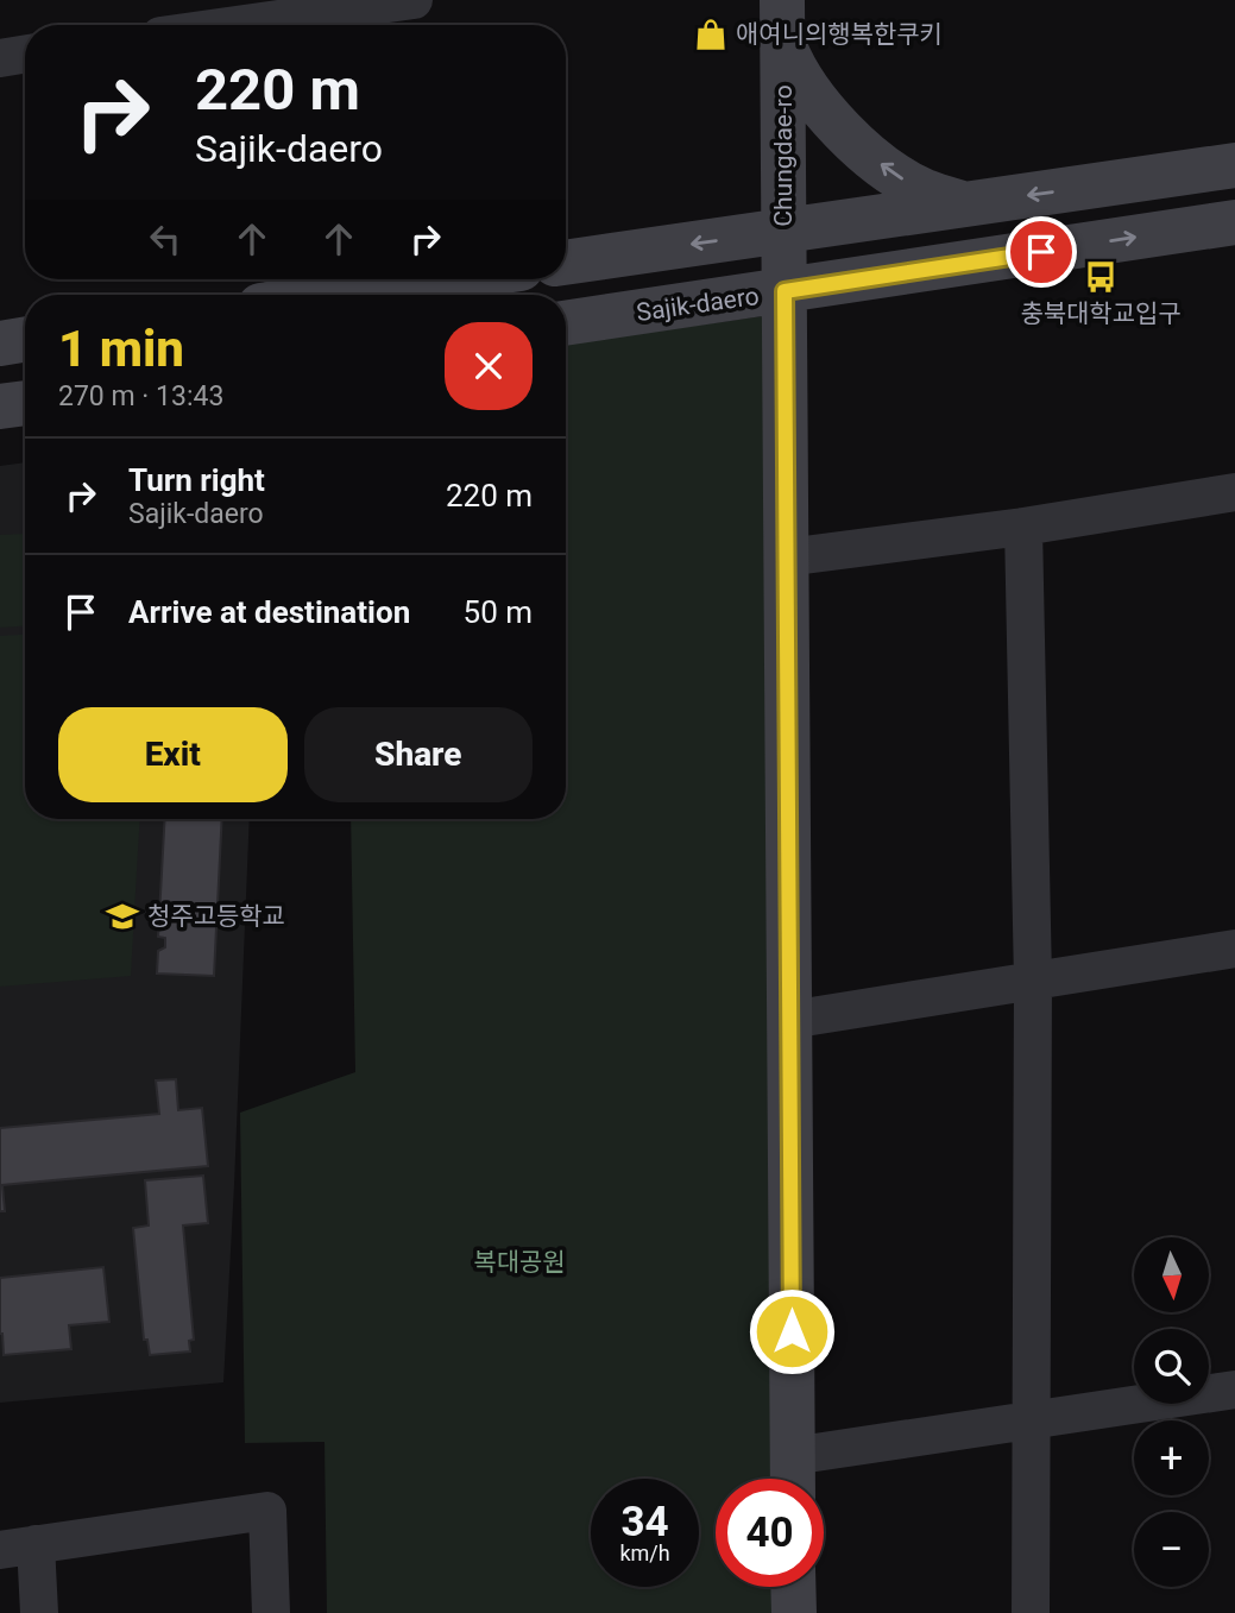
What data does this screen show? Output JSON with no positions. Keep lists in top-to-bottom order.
{
  "streets": {
    "main road": ["Chungdae-ro", "Sajik-daero"]
  },
  "crossings": [
    ["Chungdae-ro", "Sajik-daero"]
  ],
  "parks": ["복대공원"],
  "places": {
    "shop": ["애여니의행복한쿠키"],
    "bus stop": ["충북대학교입구"],
    "school or university": ["청주고등학교"]
  },
  "north": "bottom",
  "page": {
    "turn": ["220 m", "Sajik-daero"],
    "heading": ["1 min", "270 m · 13:43"],
    "list": [
      {
        "name": "Turn right",
        "note": "Sajik-daero",
        "value": "220 m"
      },
      {
        "name": "Arrive at destination",
        "value": "50 m"
      }
    ],
    "buttons": ["Exit", "Share"],
    "map_buttons": ["+", "−"],
    "speed": "34 km/h",
    "limit": "40"
  }
}
